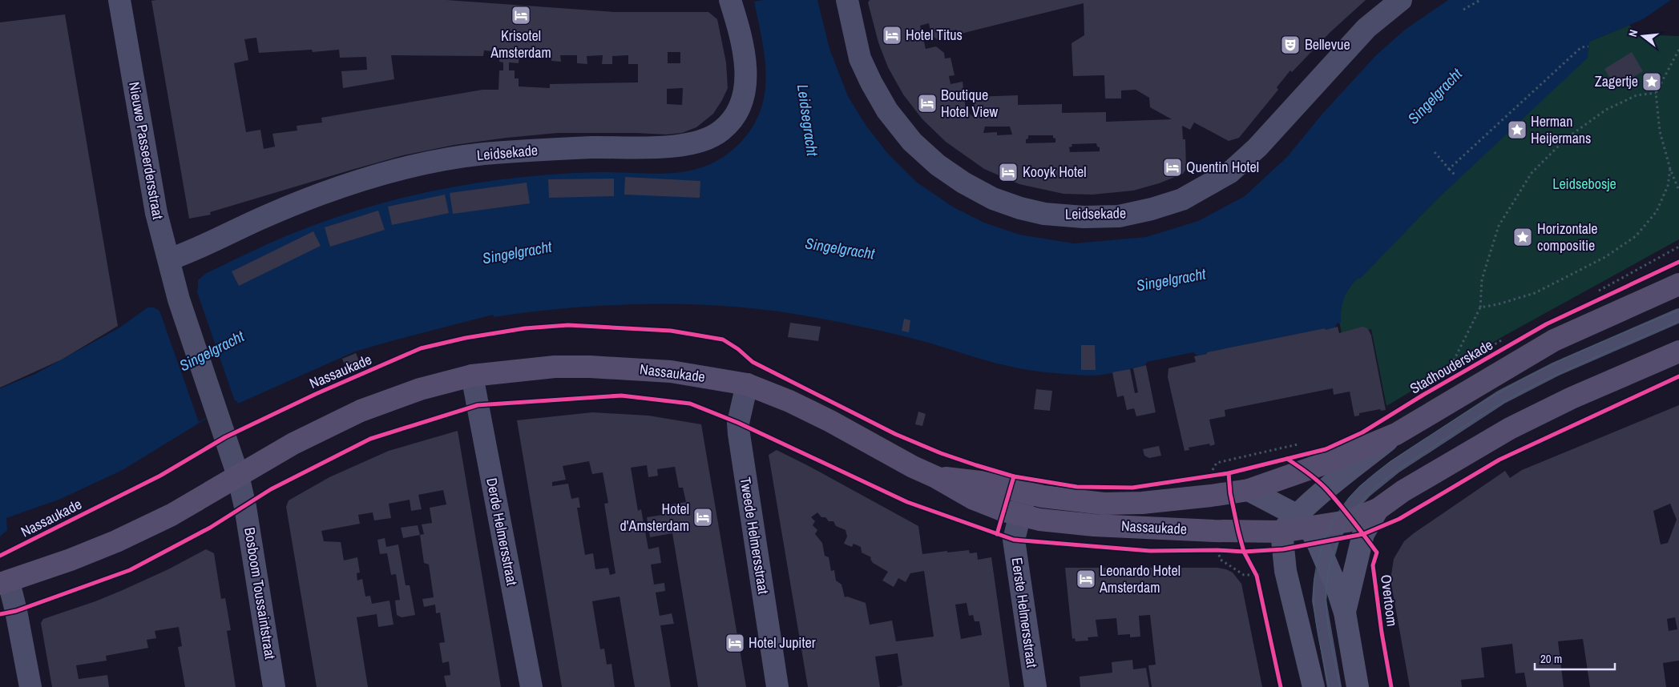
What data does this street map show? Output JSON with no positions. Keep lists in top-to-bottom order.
{
  "streets": {
    "main road": ["Stadhouderskade", "Nassaukade"],
    "street": [
      "Nieuwe Passeerdersstraat",
      "Leidsekade",
      "Derde Helmersstraat",
      "Tweede Helmersstraat",
      "Bosboom Toussaintstraat",
      "Eerste Helmersstraat"
    ],
    "cycle path": ["Overtoom"]
  },
  "crossings": [
    ["Nieuwe Passeerdersstraat", "Leidsekade"],
    ["Nieuwe Passeerdersstraat", "Bosboom Toussaintstraat"],
    ["Stadhouderskade", "Nassaukade"],
    ["Nassaukade", "Derde Helmersstraat"],
    ["Nassaukade", "Tweede Helmersstraat"],
    ["Nassaukade", "Bosboom Toussaintstraat"],
    ["Nassaukade", "Eerste Helmersstraat"]
  ],
  "water": ["Singelgracht", "Leidsegracht"],
  "parks": ["Leidsebosje"],
  "places": {
    "hotel": [
      "Krisotel Amsterdam",
      "Hotel Titus",
      "Boutique Hotel View",
      "Quentin Hotel",
      "Kooyk Hotel",
      "Hotel d'Amsterdam",
      "Leonardo Hotel Amsterdam",
      "Hotel Jupiter"
    ],
    "theatre": ["Bellevue"],
    "place": ["Zagertje", "Herman Heijermans", "Horizontale compositie"]
  },
  "scale_bar": "20 m",
  "north": "left"
}
